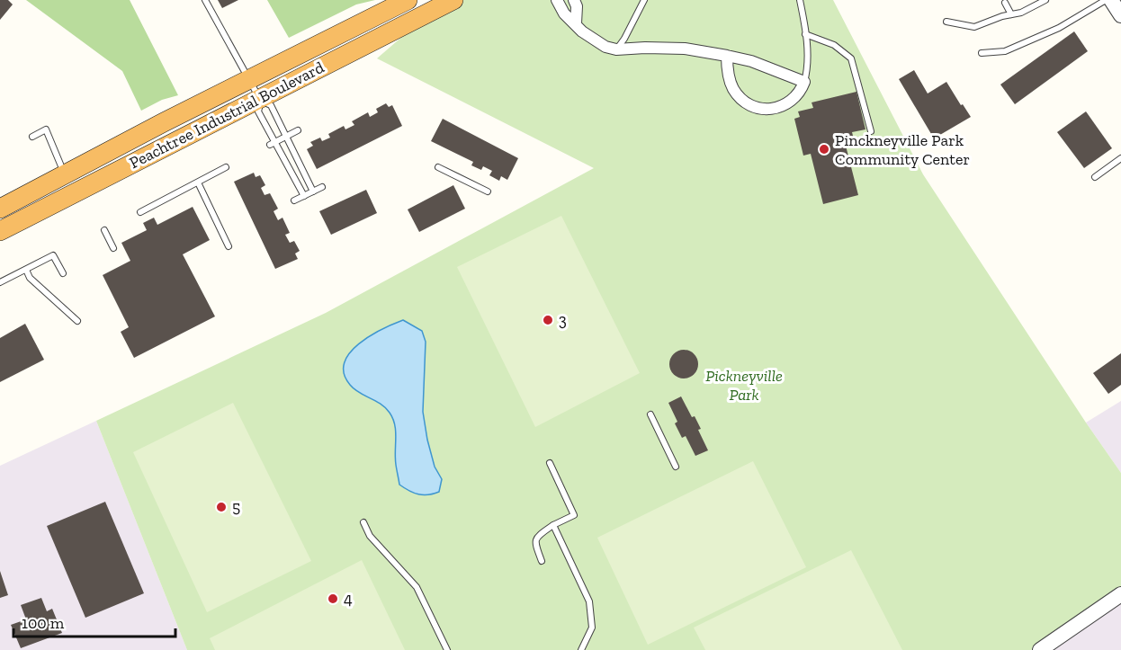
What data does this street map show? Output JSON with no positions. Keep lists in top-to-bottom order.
{
  "streets": {
    "highway": ["Peachtree Industrial Boulevard"]
  },
  "parks": ["Pickneyville Park"],
  "places": [
    "Pinckneyville Park Community Center",
    "3",
    "5",
    "4"
  ],
  "scale_bar": "100 m"
}
